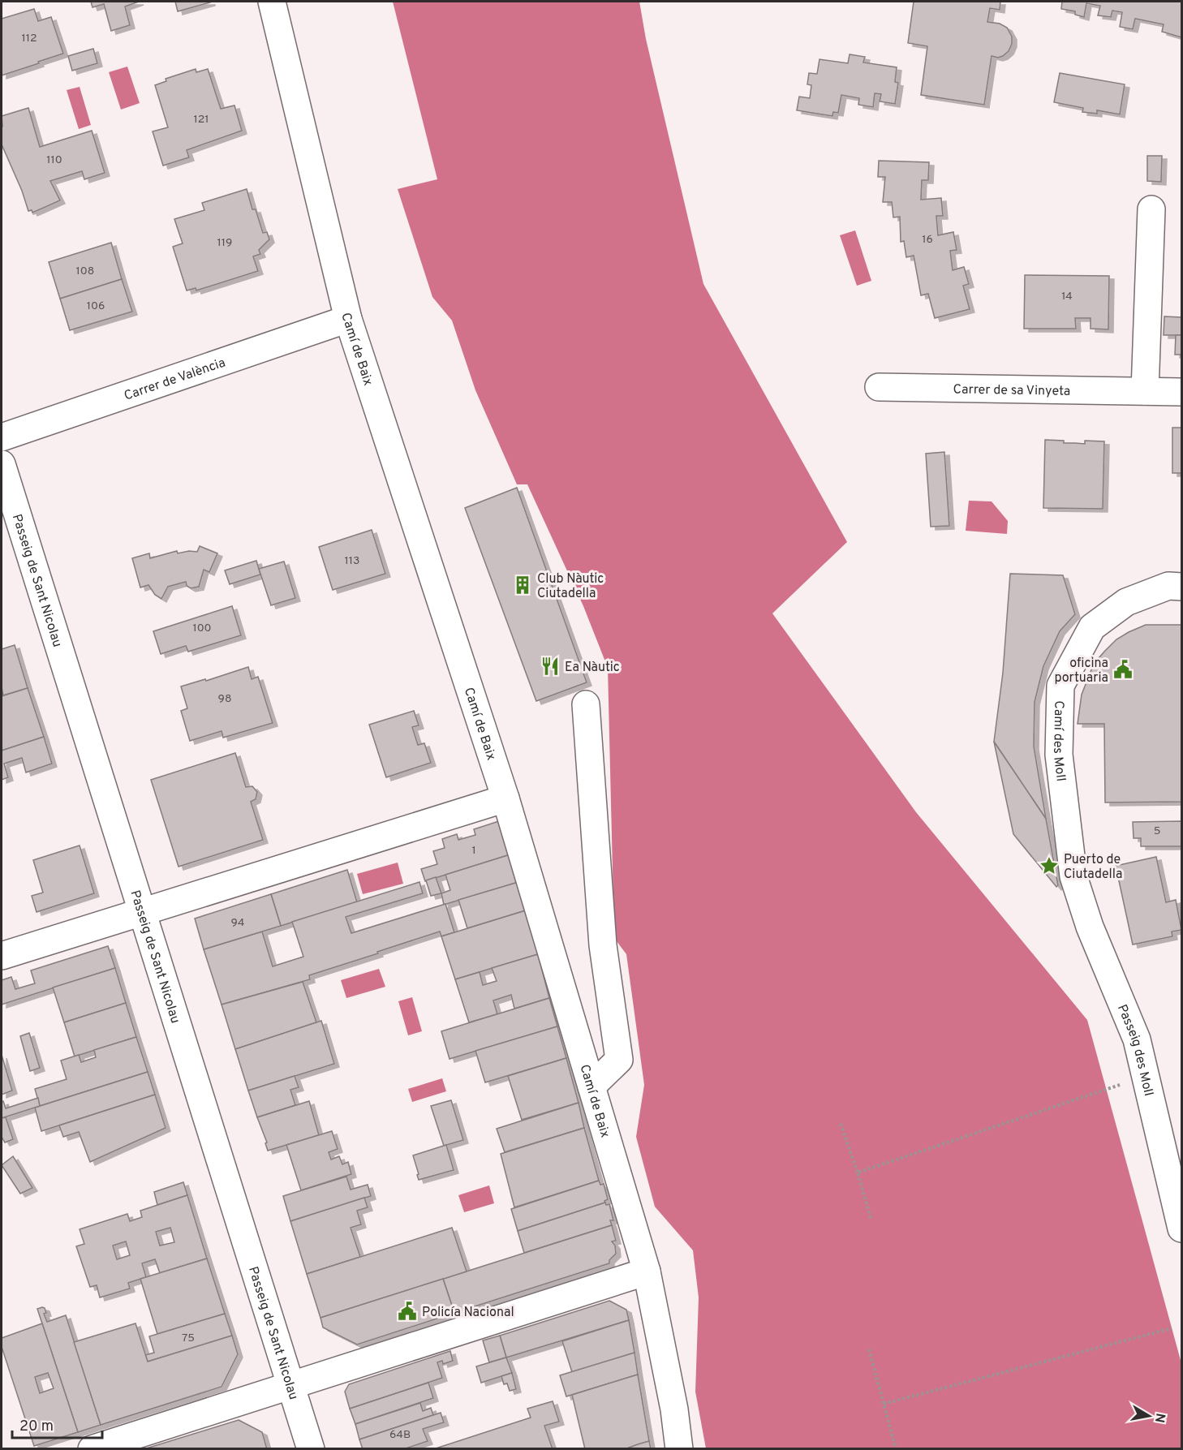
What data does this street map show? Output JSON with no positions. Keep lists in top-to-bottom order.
{
  "streets": {
    "street": [
      "Camí de Baix",
      "Carrer de València",
      "Carrer de sa Vinyeta",
      "Passeig de Sant Nicolau",
      "Camí des Moll",
      "Passeig des Moll"
    ]
  },
  "crossings": [
    ["Camí de Baix", "Carrer de València"],
    ["Camí des Moll", "Passeig des Moll"]
  ],
  "places": {
    "building": ["Club Nàutic Ciutadella"],
    "restaurant": ["Ea Nàutic"],
    "public building": ["oficina portuaria", "Policía Nacional"],
    "place": ["Puerto de Ciutadella"]
  },
  "house_numbers": [
    "112",
    "121",
    "110",
    "16",
    "119",
    "108",
    "14",
    "106",
    "113",
    "100",
    "98",
    "5",
    "1",
    "94",
    "75",
    "64B"
  ],
  "scale_bar": "20 m",
  "north": "right"
}
